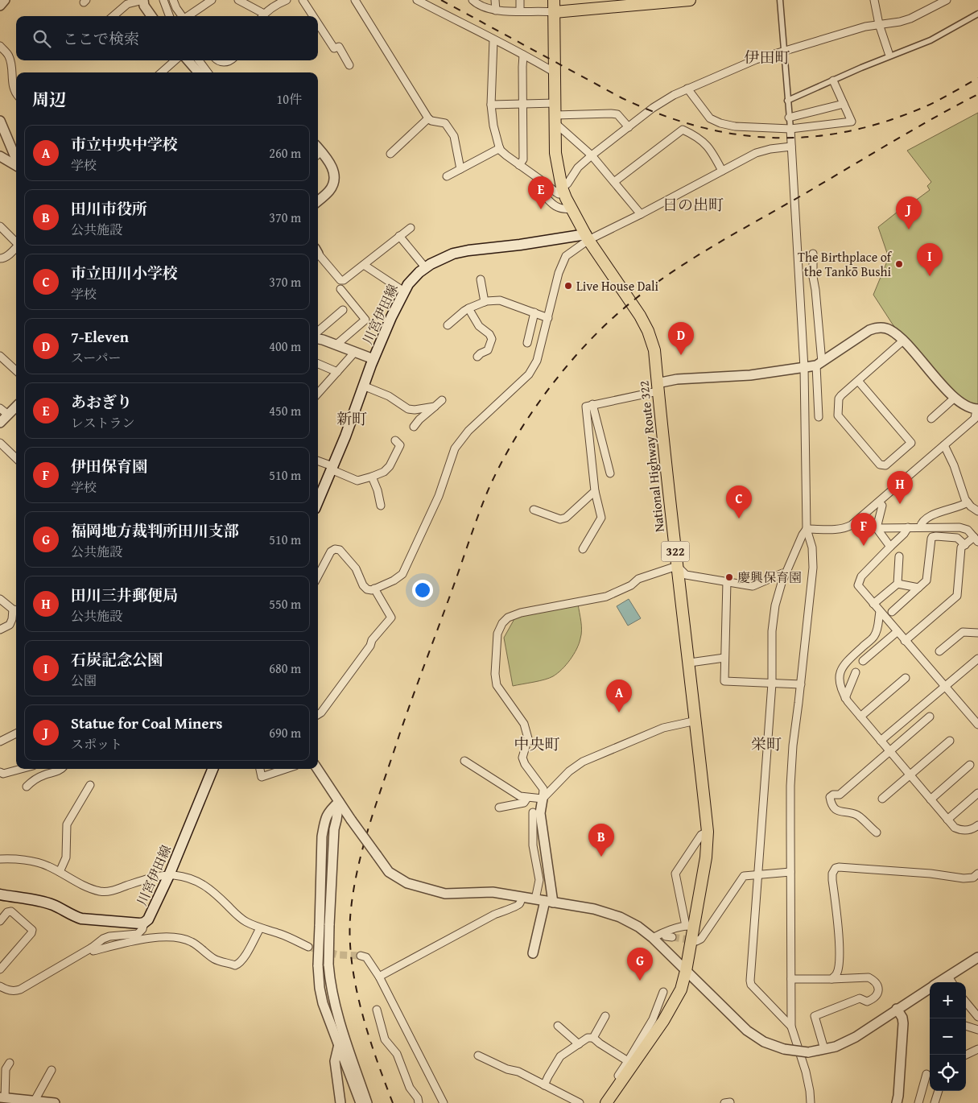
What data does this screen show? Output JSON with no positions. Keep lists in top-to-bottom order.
{
  "streets": {
    "main road": ["川宮伊田線", "National Highway Route 322", "322"]
  },
  "crossings": [
    ["川宮伊田線", "National Highway Route 322"]
  ],
  "districts": [
    "伊田町",
    "日の出町",
    "新町",
    "中央町",
    "栄町"
  ],
  "places": ["The Birthplace of the Tankō Bushi", "Live House Dali", "慶興保育園"],
  "page": {
    "search": "ここで検索",
    "heading": ["周辺", "10件"],
    "list": [
      {
        "mark": "A",
        "name": "市立中央中学校",
        "note": "学校",
        "value": "260 m"
      },
      {
        "mark": "B",
        "name": "田川市役所",
        "note": "公共施設",
        "value": "370 m"
      },
      {
        "mark": "C",
        "name": "市立田川小学校",
        "note": "学校",
        "value": "370 m"
      },
      {
        "mark": "D",
        "name": "7-Eleven",
        "note": "スーパー",
        "value": "400 m"
      },
      {
        "mark": "E",
        "name": "あおぎり",
        "note": "レストラン",
        "value": "450 m"
      },
      {
        "mark": "F",
        "name": "伊田保育園",
        "note": "学校",
        "value": "510 m"
      },
      {
        "mark": "G",
        "name": "福岡地方裁判所田川支部",
        "note": "公共施設",
        "value": "510 m"
      },
      {
        "mark": "H",
        "name": "田川三井郵便局",
        "note": "公共施設",
        "value": "550 m"
      },
      {
        "mark": "I",
        "name": "石炭記念公園",
        "note": "公園",
        "value": "680 m"
      },
      {
        "mark": "J",
        "name": "Statue for Coal Miners",
        "note": "スポット",
        "value": "690 m"
      }
    ],
    "pins": [
      "E",
      "J",
      "I",
      "D",
      "H",
      "C",
      "F",
      "A",
      "B",
      "G"
    ],
    "map_buttons": ["+", "−"]
  }
}
